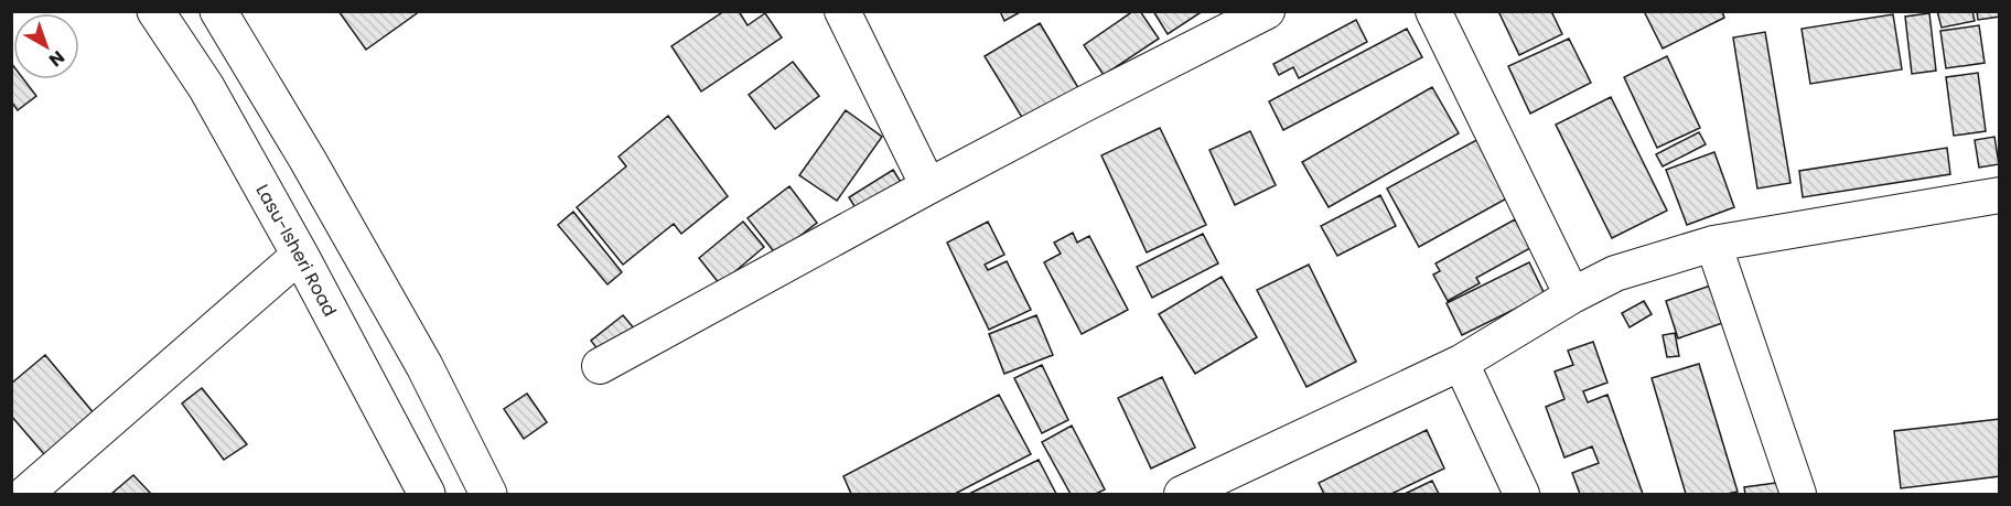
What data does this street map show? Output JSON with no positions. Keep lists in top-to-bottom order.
{
  "streets": {
    "main road": ["Lasu-Isheri Road"]
  },
  "north": "bottom right"
}
